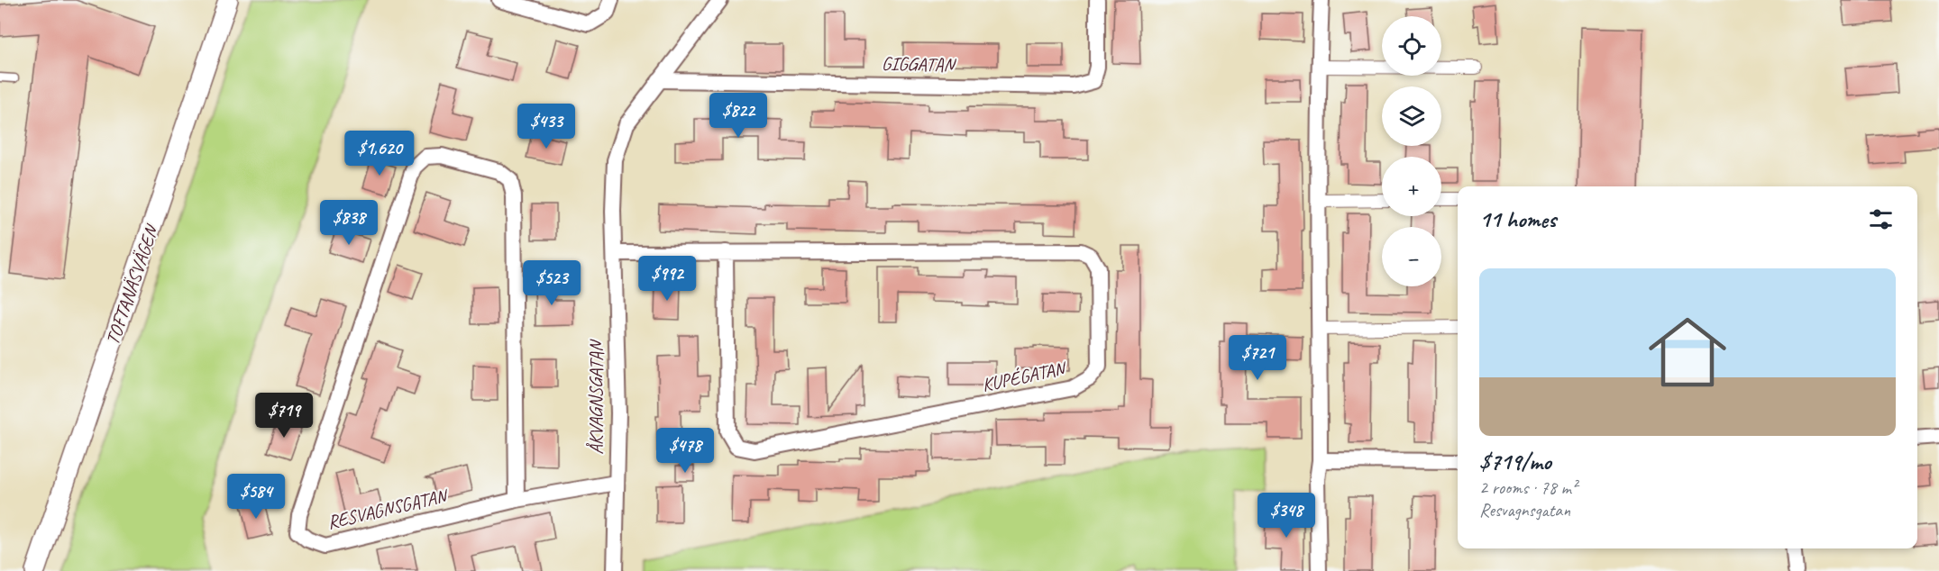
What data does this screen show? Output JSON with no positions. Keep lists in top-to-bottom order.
{
  "streets": {
    "street": [
      "GIGGATAN",
      "TOFTANÄSVÄGEN",
      "KUPÉGATAN",
      "ÅKVAGNSGATAN",
      "RESVAGNSGATAN"
    ]
  },
  "crossings": [
    ["GIGGATAN", "ÅKVAGNSGATAN"],
    ["KUPÉGATAN", "ÅKVAGNSGATAN"],
    ["ÅKVAGNSGATAN", "RESVAGNSGATAN"]
  ],
  "page": {
    "map_buttons": ["+", "−"],
    "price": [
      "$822",
      "$433",
      "$1,620",
      "$838",
      "$992",
      "$523",
      "$721",
      "$719",
      "$478",
      "$584",
      "$348"
    ],
    "heading": "11 homes",
    "list": [
      {
        "name": "$719/mo",
        "note": "2 rooms · 78 m² · Resvagnsgatan"
      }
    ]
  }
}
